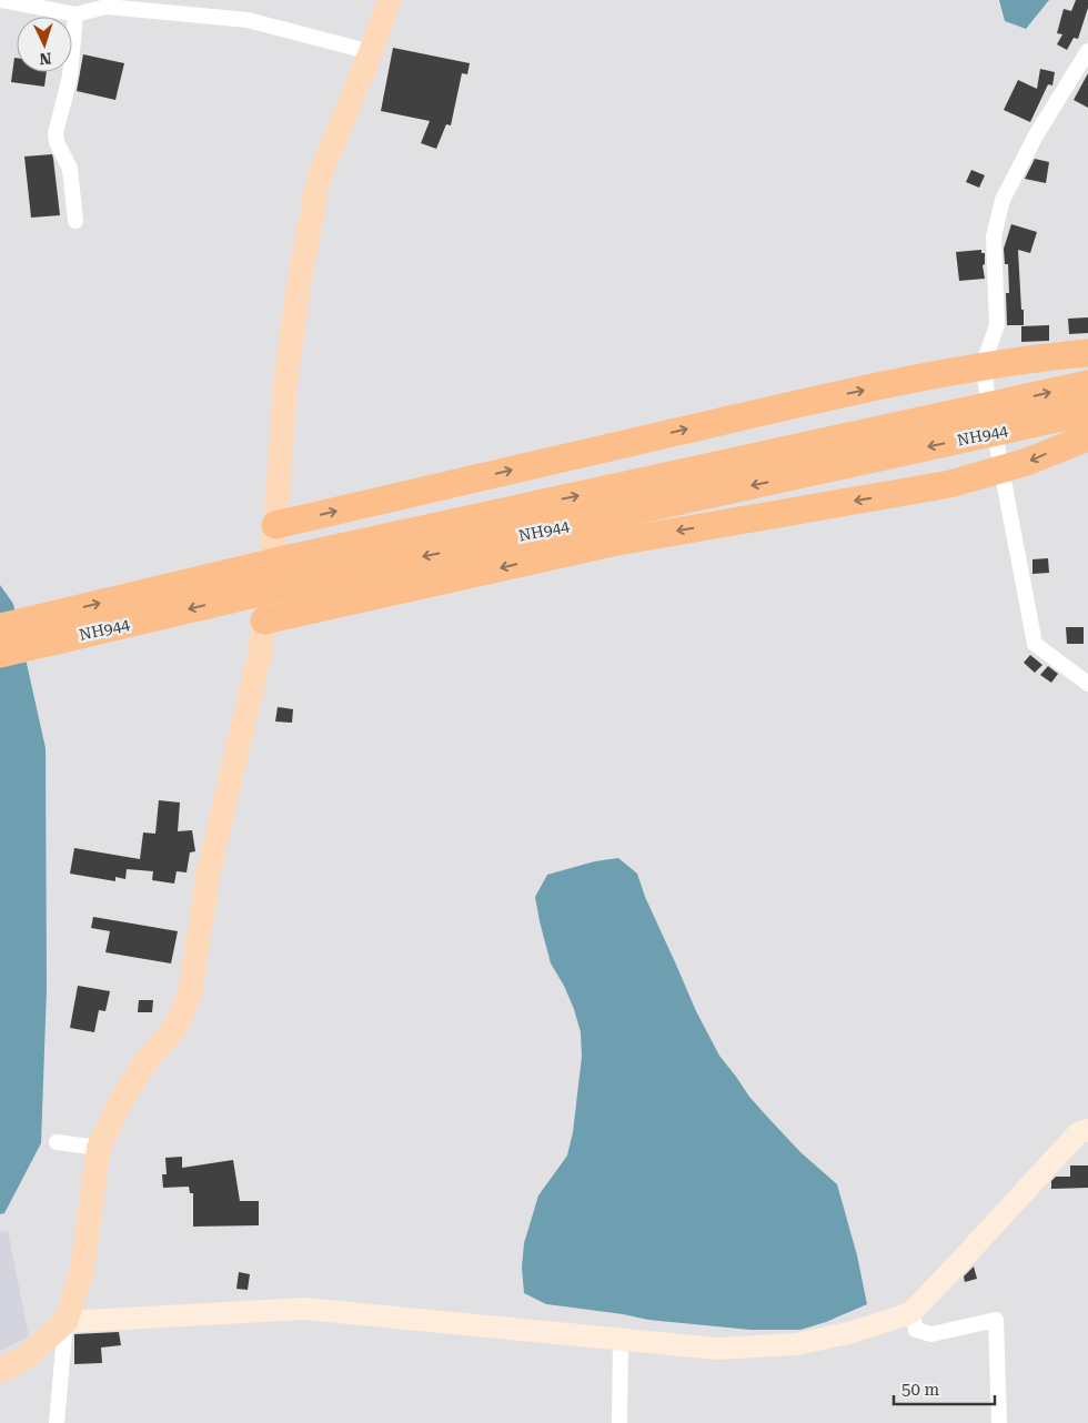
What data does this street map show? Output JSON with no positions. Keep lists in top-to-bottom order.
{
  "streets": {
    "highway": ["NH944"]
  },
  "scale_bar": "50 m",
  "north": "bottom"
}
